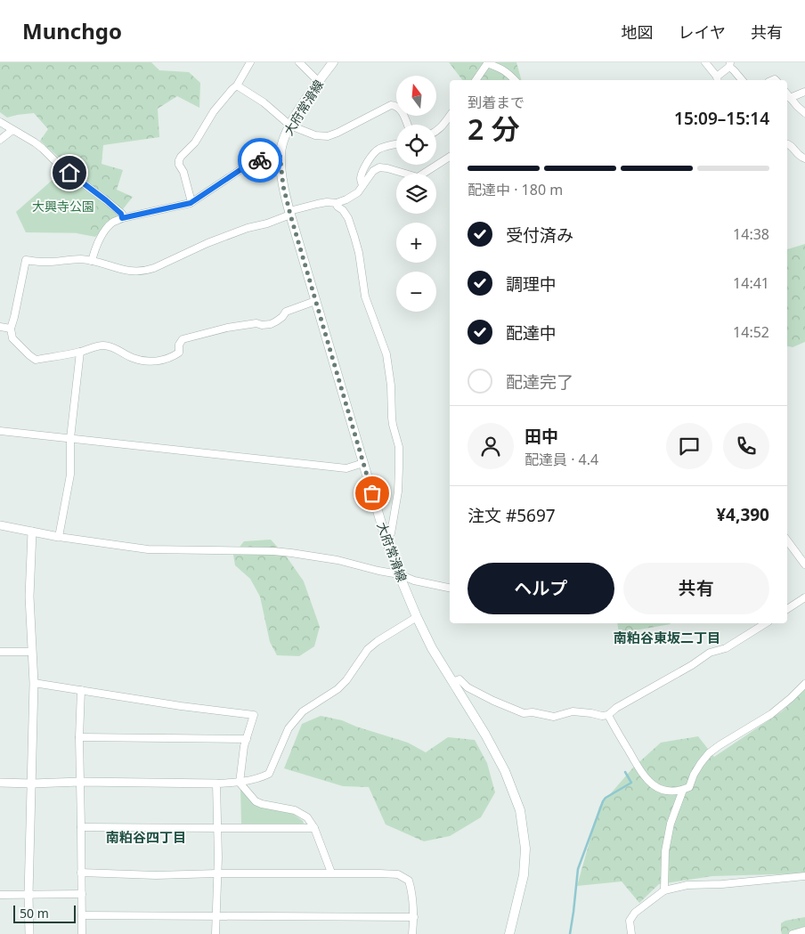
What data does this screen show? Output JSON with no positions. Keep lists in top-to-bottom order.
{
  "streets": {
    "main road": ["大府常滑線"]
  },
  "districts": ["南粕谷東坂二丁目", "南粕谷四丁目"],
  "parks": ["大興寺公園"],
  "scale_bar": "50 m",
  "north": "top",
  "page": {
    "header": "Munchgo",
    "nav": ["地図", "レイヤ", "共有"],
    "map_buttons": ["+", "−"],
    "heading": ["2 分", "到着まで", "15:09–15:14"],
    "panel": [
      "田中",
      "配達員 · 4.4",
      "注文 #5697",
      "¥4,390"
    ],
    "bar": "配達中 · 180 m",
    "list": [
      ["受付済み", "14:38"],
      ["調理中", "14:41"],
      ["配達中", "14:52"],
      "配達完了"
    ],
    "buttons": ["ヘルプ", "共有"],
    "scale": "50 m"
  }
}
